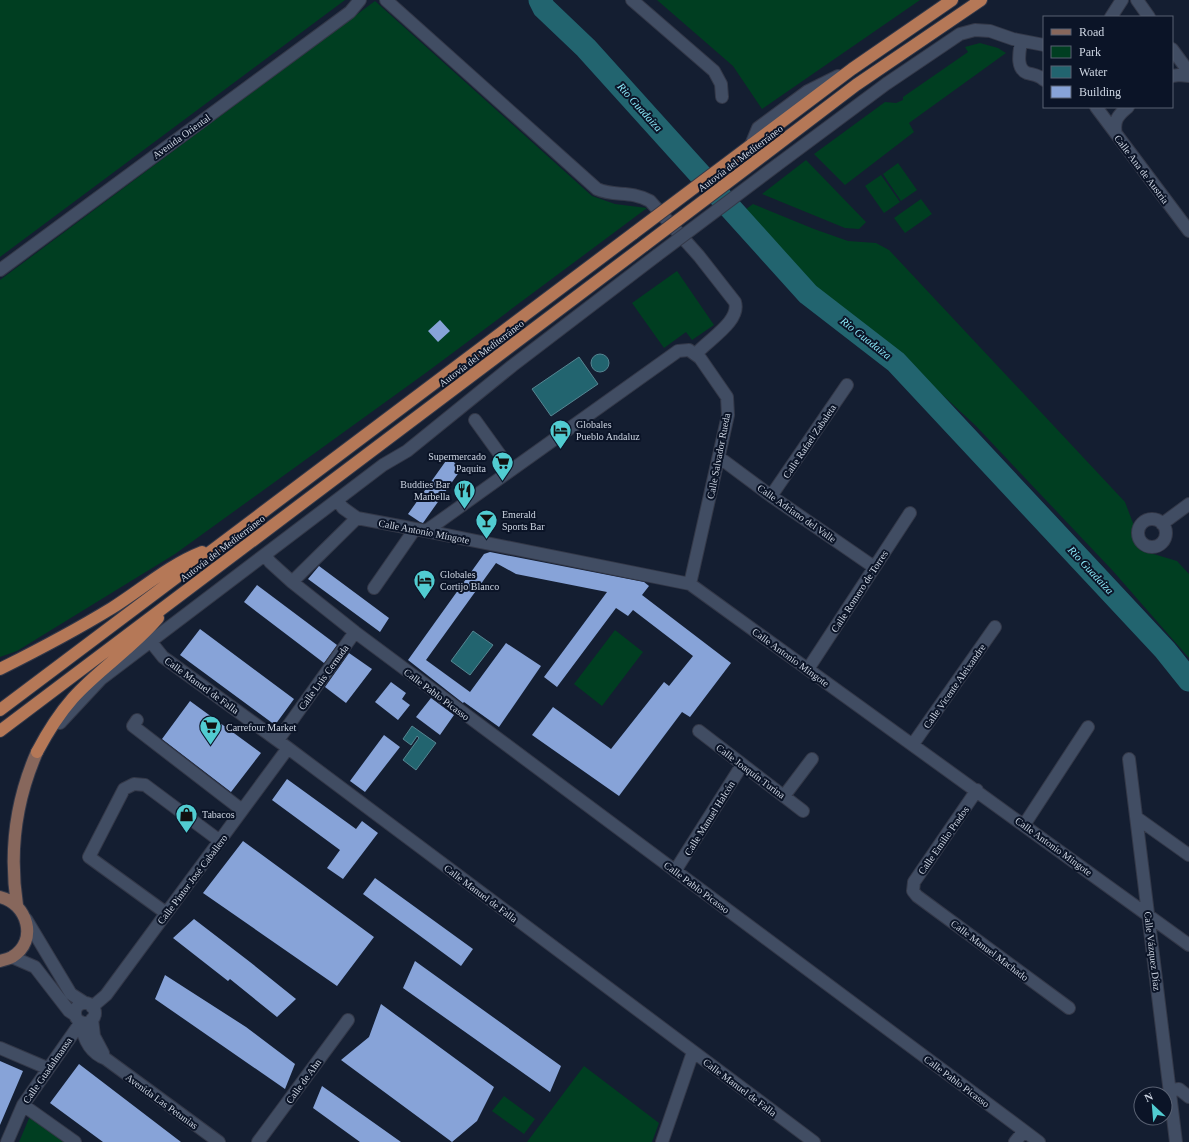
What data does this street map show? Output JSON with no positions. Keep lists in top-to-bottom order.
{
  "streets": {
    "highway": ["Autovía del Mediterráneo"],
    "street": [
      "Avenida Oriental",
      "Calle Ana de Austria",
      "Calle Rafael Zabaleta",
      "Calle Salvador Rueda",
      "Calle Adriano del Valle",
      "Calle Antonio Mingote",
      "Calle Romero de Torres",
      "Calle Luis Cernuda",
      "Calle Manuel de Falla",
      "Calle Vicente Aleixandre",
      "Calle Pablo Picasso",
      "Calle Joaquín Turina",
      "Calle Manuel Halcón",
      "Calle Emilio Prados",
      "Calle Pintor José Caballero",
      "Calle Manuel Machado",
      "Calle Vázquez Díaz",
      "Calle Guadalmansa",
      "Calle de Ahn",
      "Avenida Las Petunias"
    ]
  },
  "crossings": [
    ["Calle Rafael Zabaleta", "Calle Adriano del Valle"],
    ["Calle Salvador Rueda", "Calle Adriano del Valle"],
    ["Calle Salvador Rueda", "Calle Antonio Mingote"],
    ["Calle Adriano del Valle", "Calle Romero de Torres"],
    ["Calle Antonio Mingote", "Calle Romero de Torres"],
    ["Calle Antonio Mingote", "Calle Vicente Aleixandre"],
    ["Calle Antonio Mingote", "Calle Emilio Prados"],
    ["Calle Antonio Mingote", "Calle Vázquez Díaz"],
    ["Calle Luis Cernuda", "Calle Manuel de Falla"],
    ["Calle Luis Cernuda", "Calle Pablo Picasso"],
    ["Calle Manuel de Falla", "Calle Pintor José Caballero"],
    ["Calle Pablo Picasso", "Calle Manuel Halcón"],
    ["Calle Joaquín Turina", "Calle Manuel Halcón"],
    ["Calle Emilio Prados", "Calle Manuel Machado"],
    ["Calle Pintor José Caballero", "Calle Guadalmansa"],
    ["Calle Pintor José Caballero", "Avenida Las Petunias"],
    ["Calle Guadalmansa", "Avenida Las Petunias"]
  ],
  "water": ["Rio Guadaiza"],
  "places": {
    "hotel": ["Globales Pueblo Andaluz", "Globales Cortijo Blanco"],
    "supermarket": ["Supermercado Paquita", "Carrefour Market"],
    "restaurant": ["Buddies Bar Marbella"],
    "bar": ["Emerald Sports Bar"],
    "shop": ["Tabacos"]
  },
  "legend": [
    "Road",
    "Park",
    "Water",
    "Building"
  ],
  "north": "top left"
}
